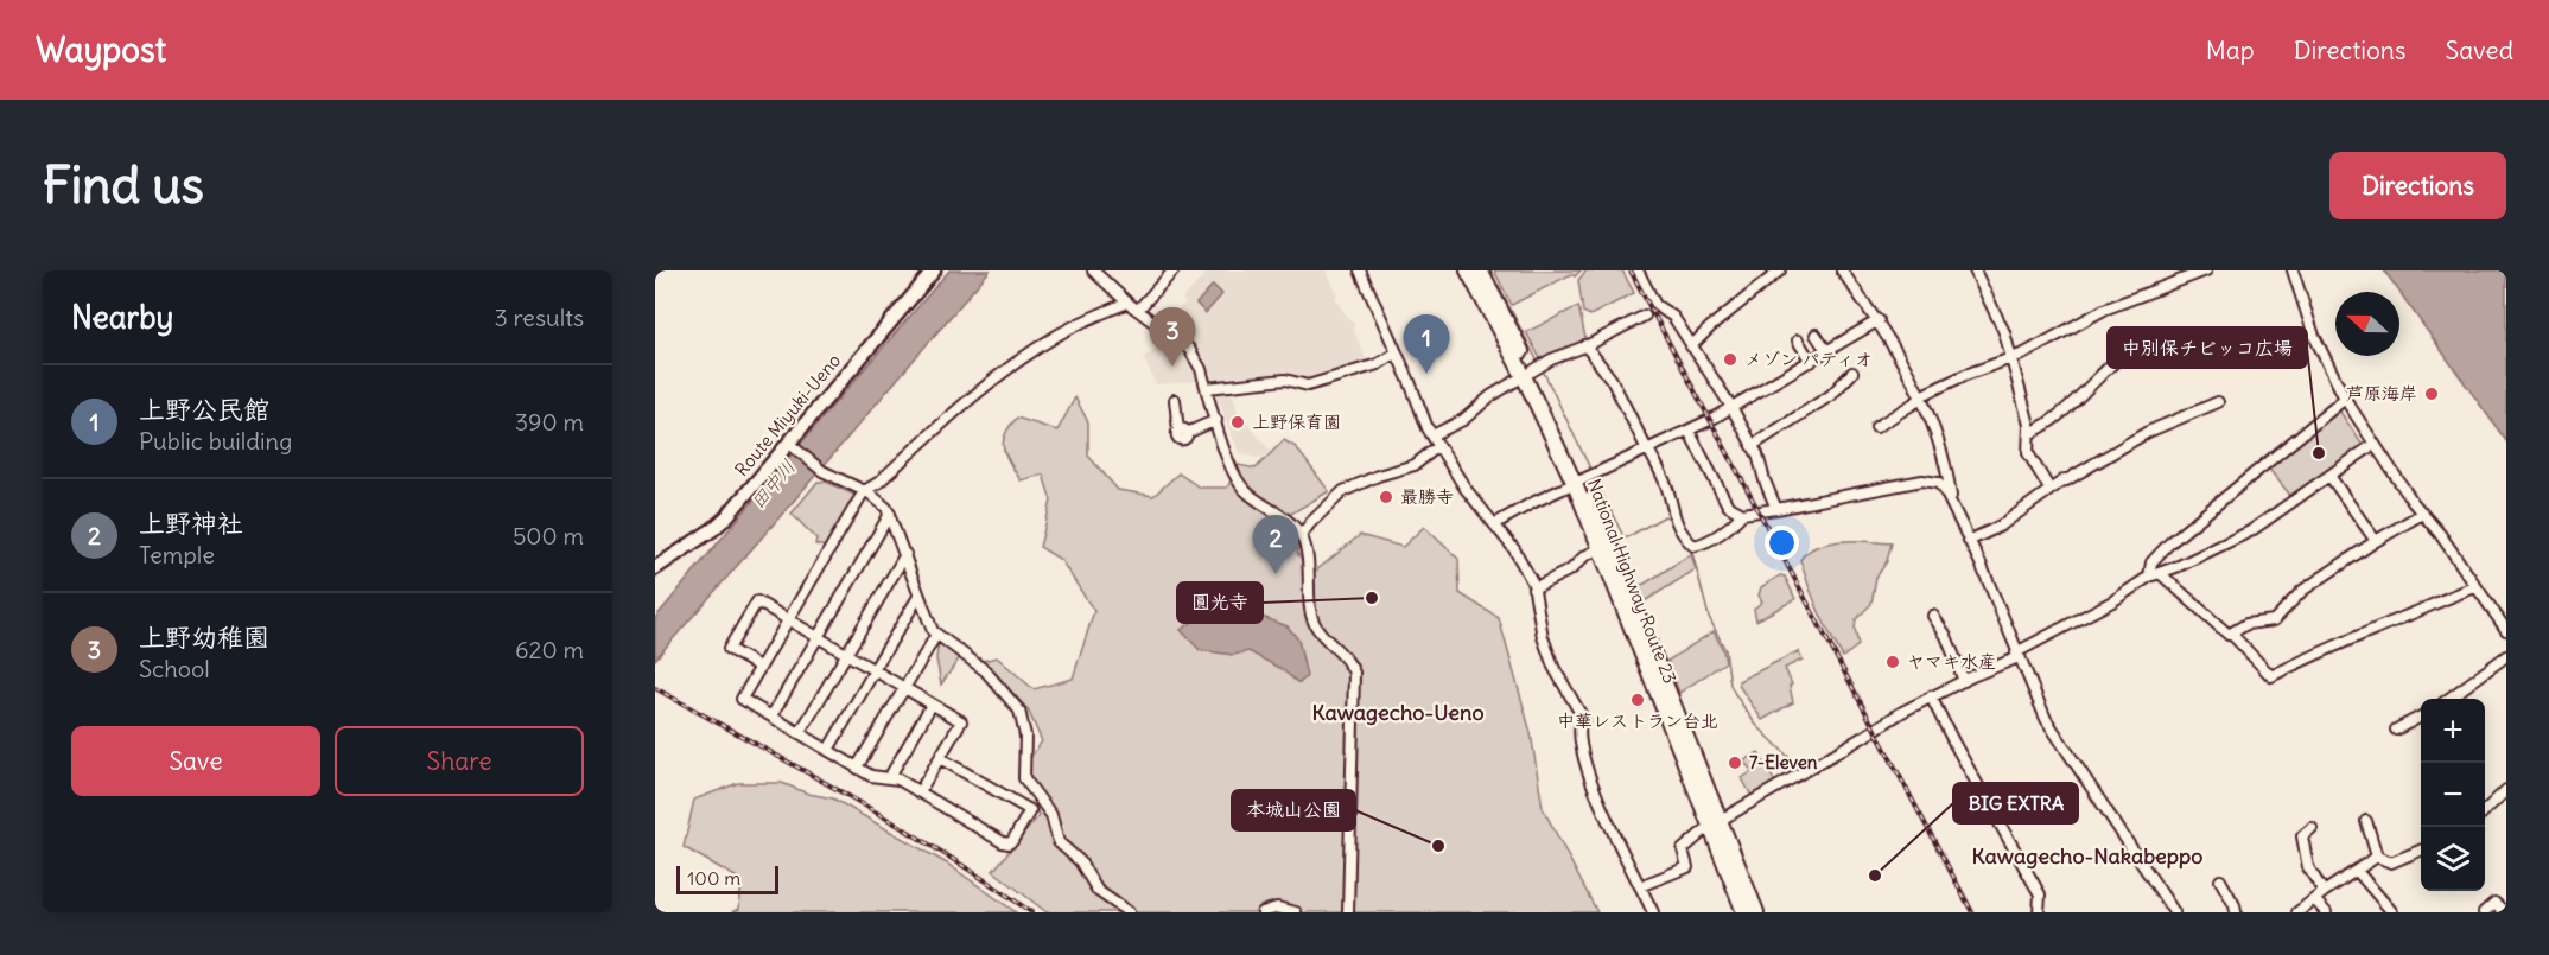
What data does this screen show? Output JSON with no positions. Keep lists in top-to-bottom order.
{
  "streets": {
    "highway": ["National Highway Route 23"],
    "main road": ["Route Miyuki-Ueno"]
  },
  "districts": ["Kawagecho-Ueno", "Kawagecho-Nakabeppo"],
  "water": ["田中川"],
  "places": [
    "メゾン パティオ",
    "芦原海岸",
    "上野保育園",
    "中別保チビッコ広場",
    "最勝寺",
    "圓光寺",
    "ヤマキ水産",
    "中華レストラン台北",
    "7-Eleven",
    "本城山公園",
    "BIG EXTRA"
  ],
  "scale_bar": "100 m",
  "north": "left",
  "page": {
    "header": "Waypost",
    "nav": ["Map", "Directions", "Saved"],
    "buttons": [
      "Directions",
      ["Save", "Share"]
    ],
    "title": "Find us",
    "heading": ["Nearby", "3 results"],
    "pins": ["3", "1", "2"],
    "list": [
      {
        "mark": "1",
        "name": "上野公民館",
        "note": "Public building",
        "value": "390 m"
      },
      {
        "mark": "2",
        "name": "上野神社",
        "note": "Temple",
        "value": "500 m"
      },
      {
        "mark": "3",
        "name": "上野幼稚園",
        "note": "School",
        "value": "620 m"
      }
    ],
    "map_buttons": ["+", "−"],
    "scale": "100 m"
  }
}
